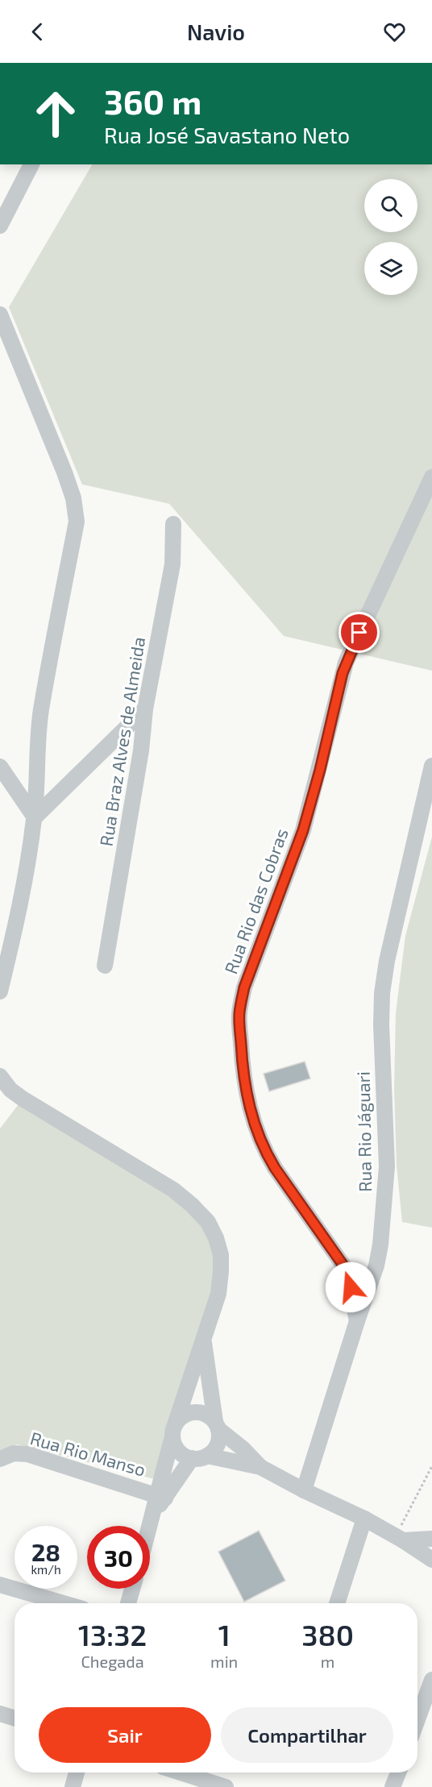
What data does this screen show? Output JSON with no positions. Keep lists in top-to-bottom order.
{
  "streets": {
    "street": [
      "Rua Braz Alves de Almeida",
      "Rua Rio das Cobras",
      "Rua Rio Jáguari",
      "Rua Rio Manso"
    ]
  },
  "crossings": [
    ["Rua Rio das Cobras", "Rua Rio Jáguari"]
  ],
  "page": {
    "header": "Navio",
    "turn": ["360 m", "Rua José Savastano Neto"],
    "speed": "28 km/h",
    "limit": "30",
    "eta": [
      "13:32",
      "Chegada",
      "1",
      "min",
      "380",
      "m"
    ],
    "buttons": ["Sair", "Compartilhar"]
  }
}
